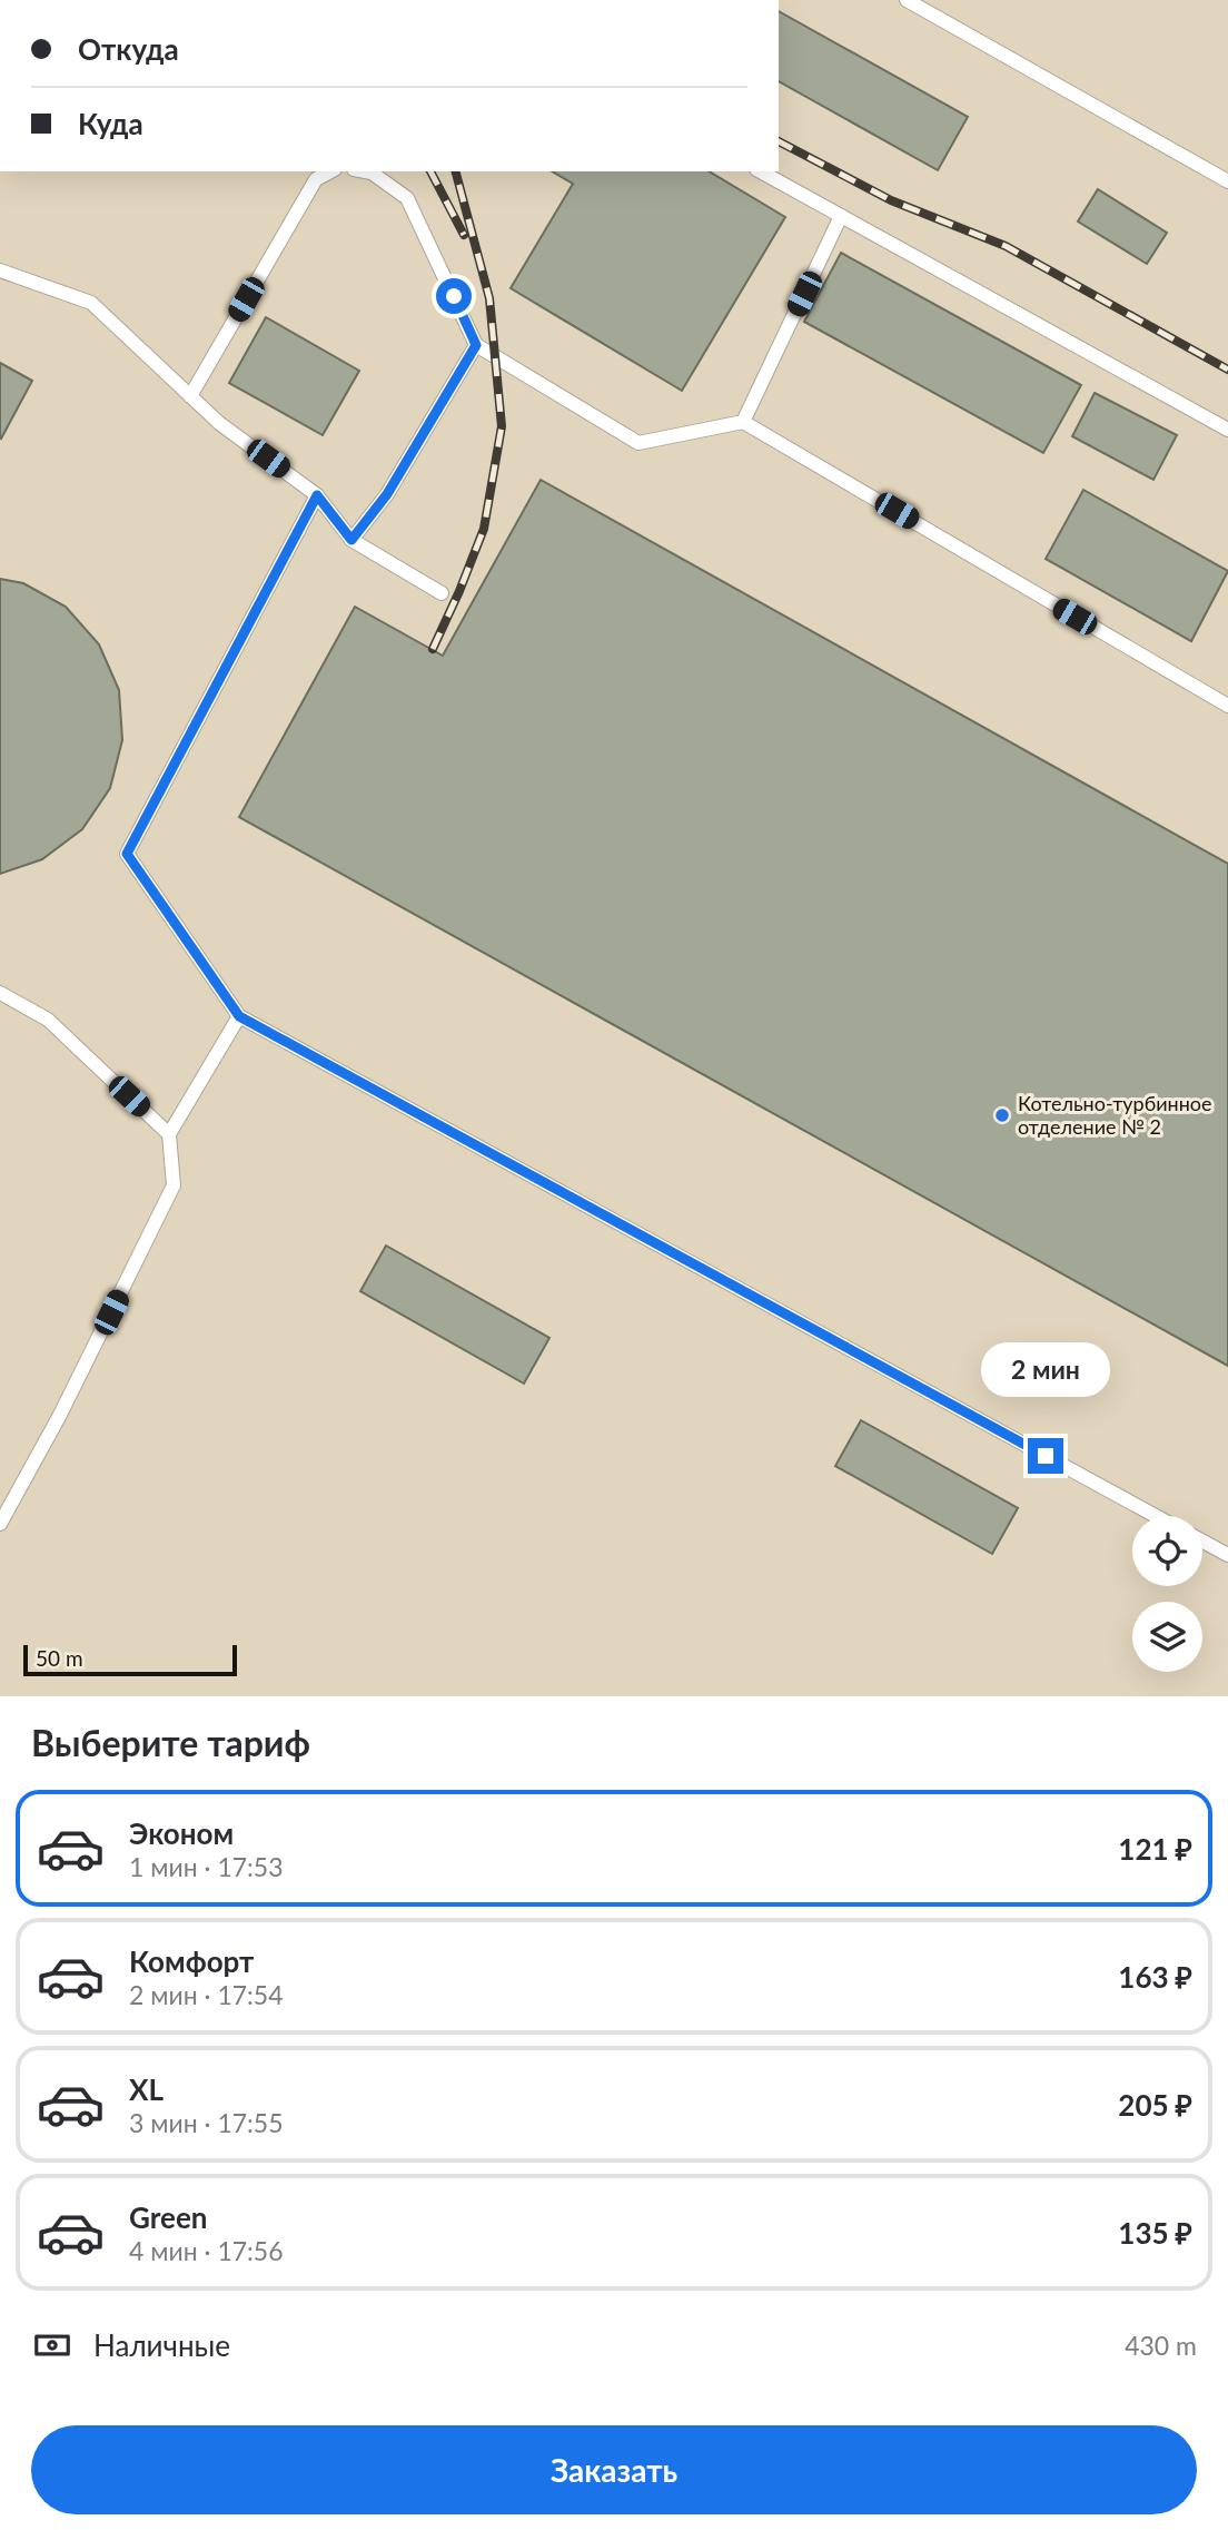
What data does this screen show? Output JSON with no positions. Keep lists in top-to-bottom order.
{
  "places": ["Котельно-турбинное отделение № 2"],
  "scale_bar": "50 m",
  "page": {
    "banner": ["Откуда", "Куда"],
    "bubble": "2 мин",
    "scale": "50 m",
    "heading": "Выберите тариф",
    "list": [
      {
        "name": "Эконом",
        "note": "1 мин · 17:53",
        "value": "121 ₽"
      },
      {
        "name": "Комфорт",
        "note": "2 мин · 17:54",
        "value": "163 ₽"
      },
      {
        "name": "XL",
        "note": "3 мин · 17:55",
        "value": "205 ₽"
      },
      {
        "name": "Green",
        "note": "4 мин · 17:56",
        "value": "135 ₽"
      }
    ],
    "pay": ["Наличные", "430 m"],
    "buttons": "Заказать"
  }
}
